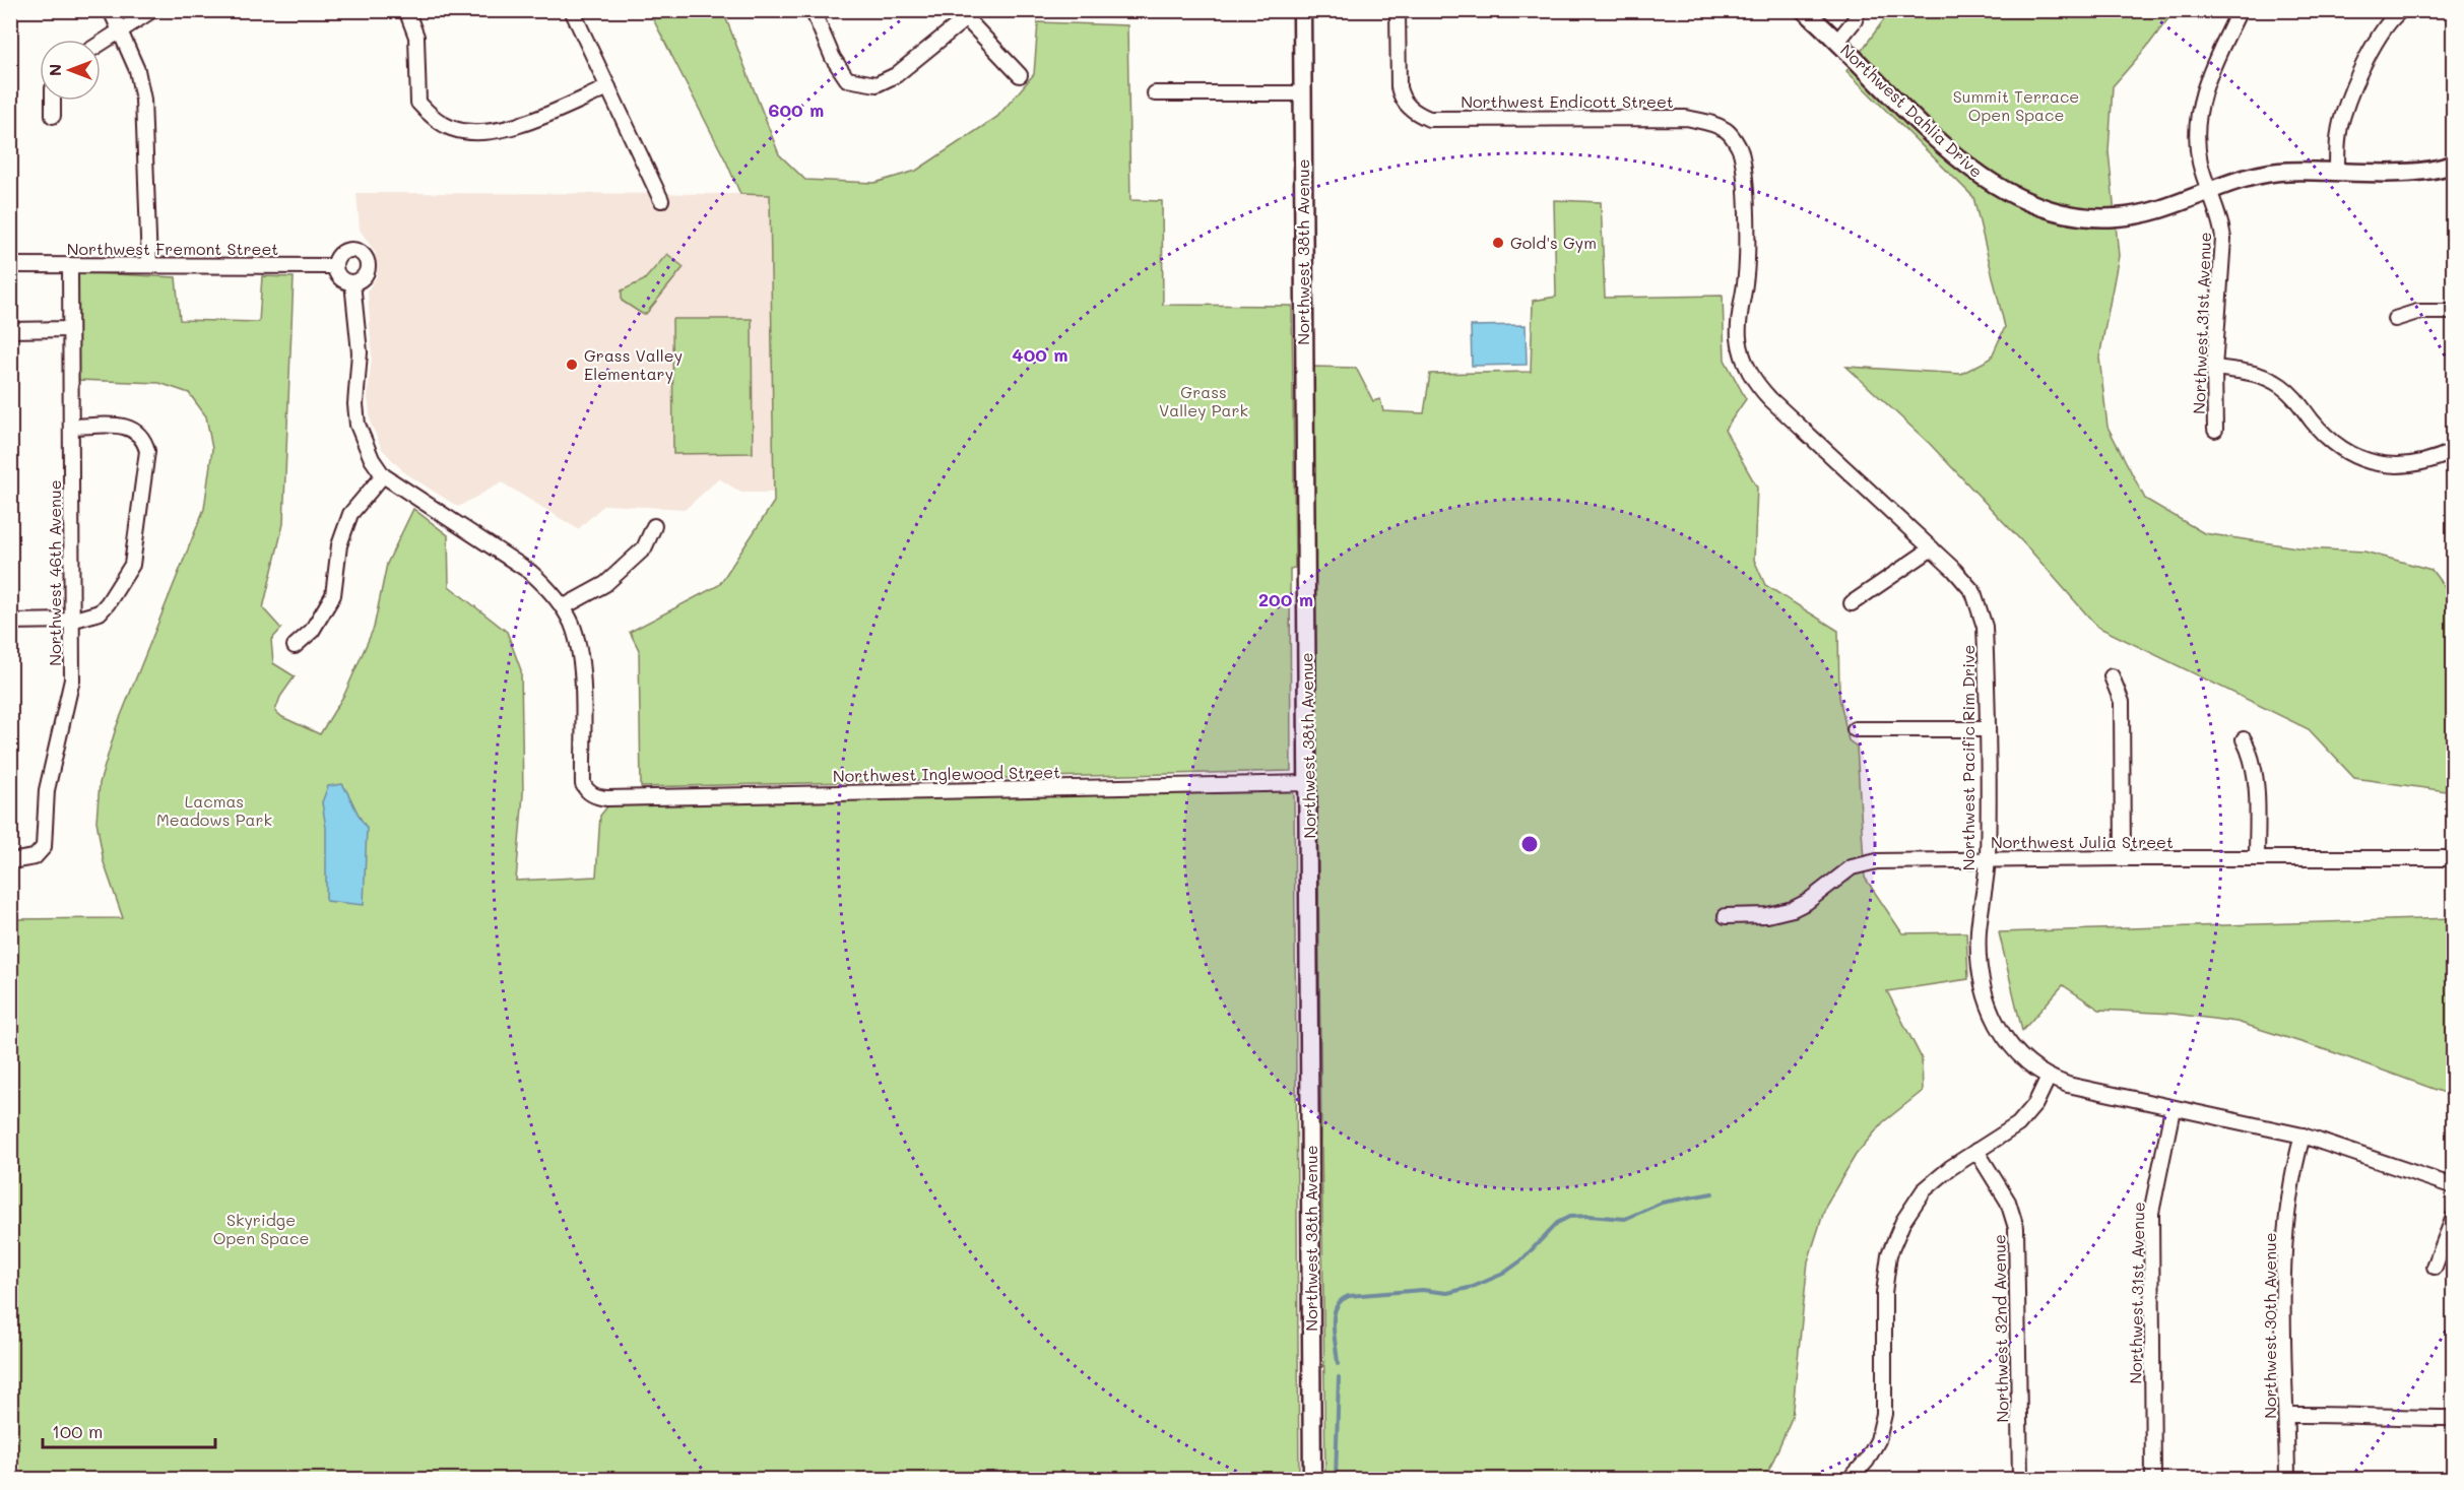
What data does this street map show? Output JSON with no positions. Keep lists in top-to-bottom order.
{
  "streets": {
    "street": [
      "Northwest Endicott Street",
      "Northwest Dahlia Drive",
      "Northwest Fremont Street",
      "Northwest 38th Avenue",
      "Northwest 31st Avenue",
      "Northwest 46th Avenue",
      "Northwest Pacific Rim Drive",
      "Northwest Inglewood Street",
      "Northwest Julia Street",
      "Northwest 30th Avenue",
      "Northwest 32nd Avenue"
    ]
  },
  "crossings": [
    ["Northwest Endicott Street", "Northwest Pacific Rim Drive"],
    ["Northwest Dahlia Drive", "Northwest 31st Avenue"],
    ["Northwest Fremont Street", "Northwest 46th Avenue"],
    ["Northwest 38th Avenue", "Northwest Inglewood Street"],
    ["Northwest 31st Avenue", "Northwest Pacific Rim Drive"],
    ["Northwest Pacific Rim Drive", "Northwest Julia Street"],
    ["Northwest Pacific Rim Drive", "Northwest 30th Avenue"]
  ],
  "parks": [
    "Summit Terrace Open Space",
    "Grass Valley Park",
    "Lacmas Meadows Park",
    "Skyridge Open Space"
  ],
  "places": ["Gold's Gym", "Grass Valley Elementary"],
  "scale_bar": "100 m",
  "north": "left",
  "rings": ["600 m", "400 m", "200 m"]
}
